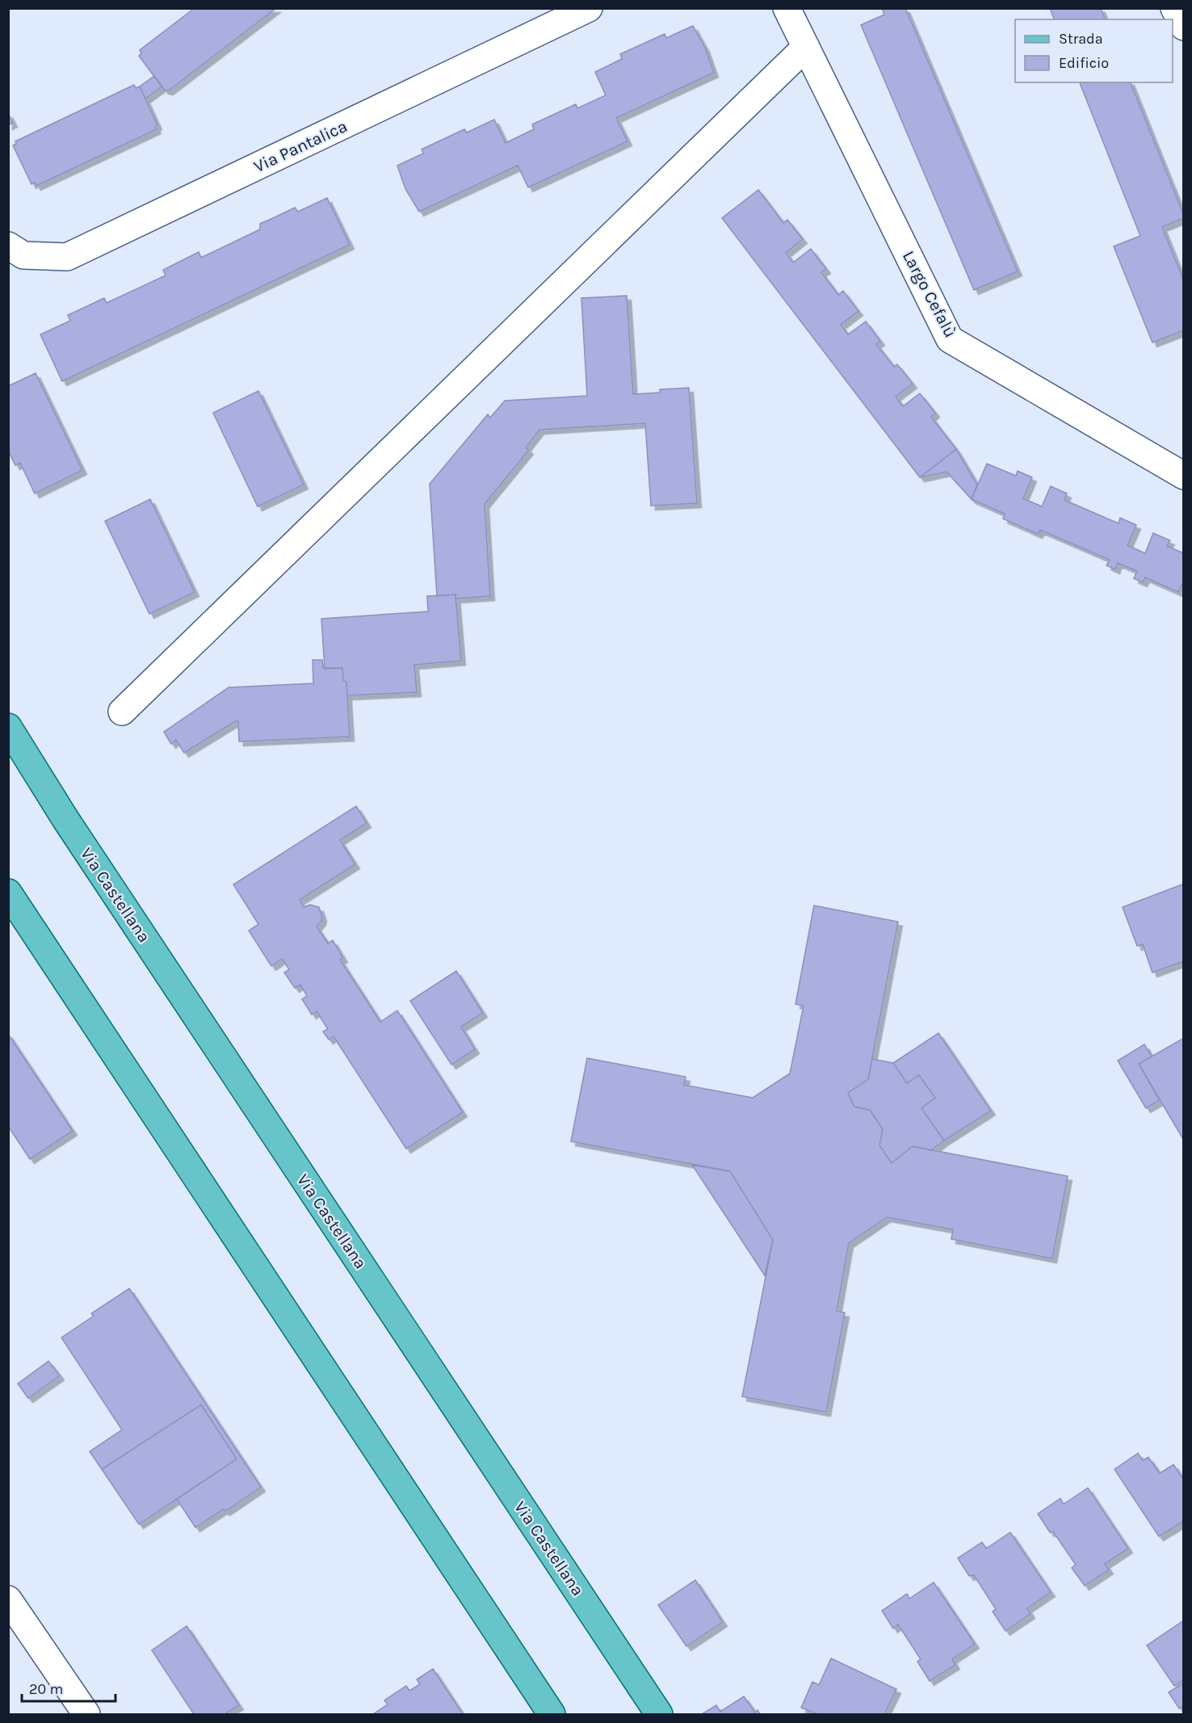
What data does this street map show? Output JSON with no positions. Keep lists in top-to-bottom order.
{
  "streets": {
    "main road": ["Via Castellana"],
    "street": ["Via Pantalica", "Largo Cefalù"]
  },
  "legend": ["Strada", "Edificio"],
  "scale_bar": "20 m"
}
